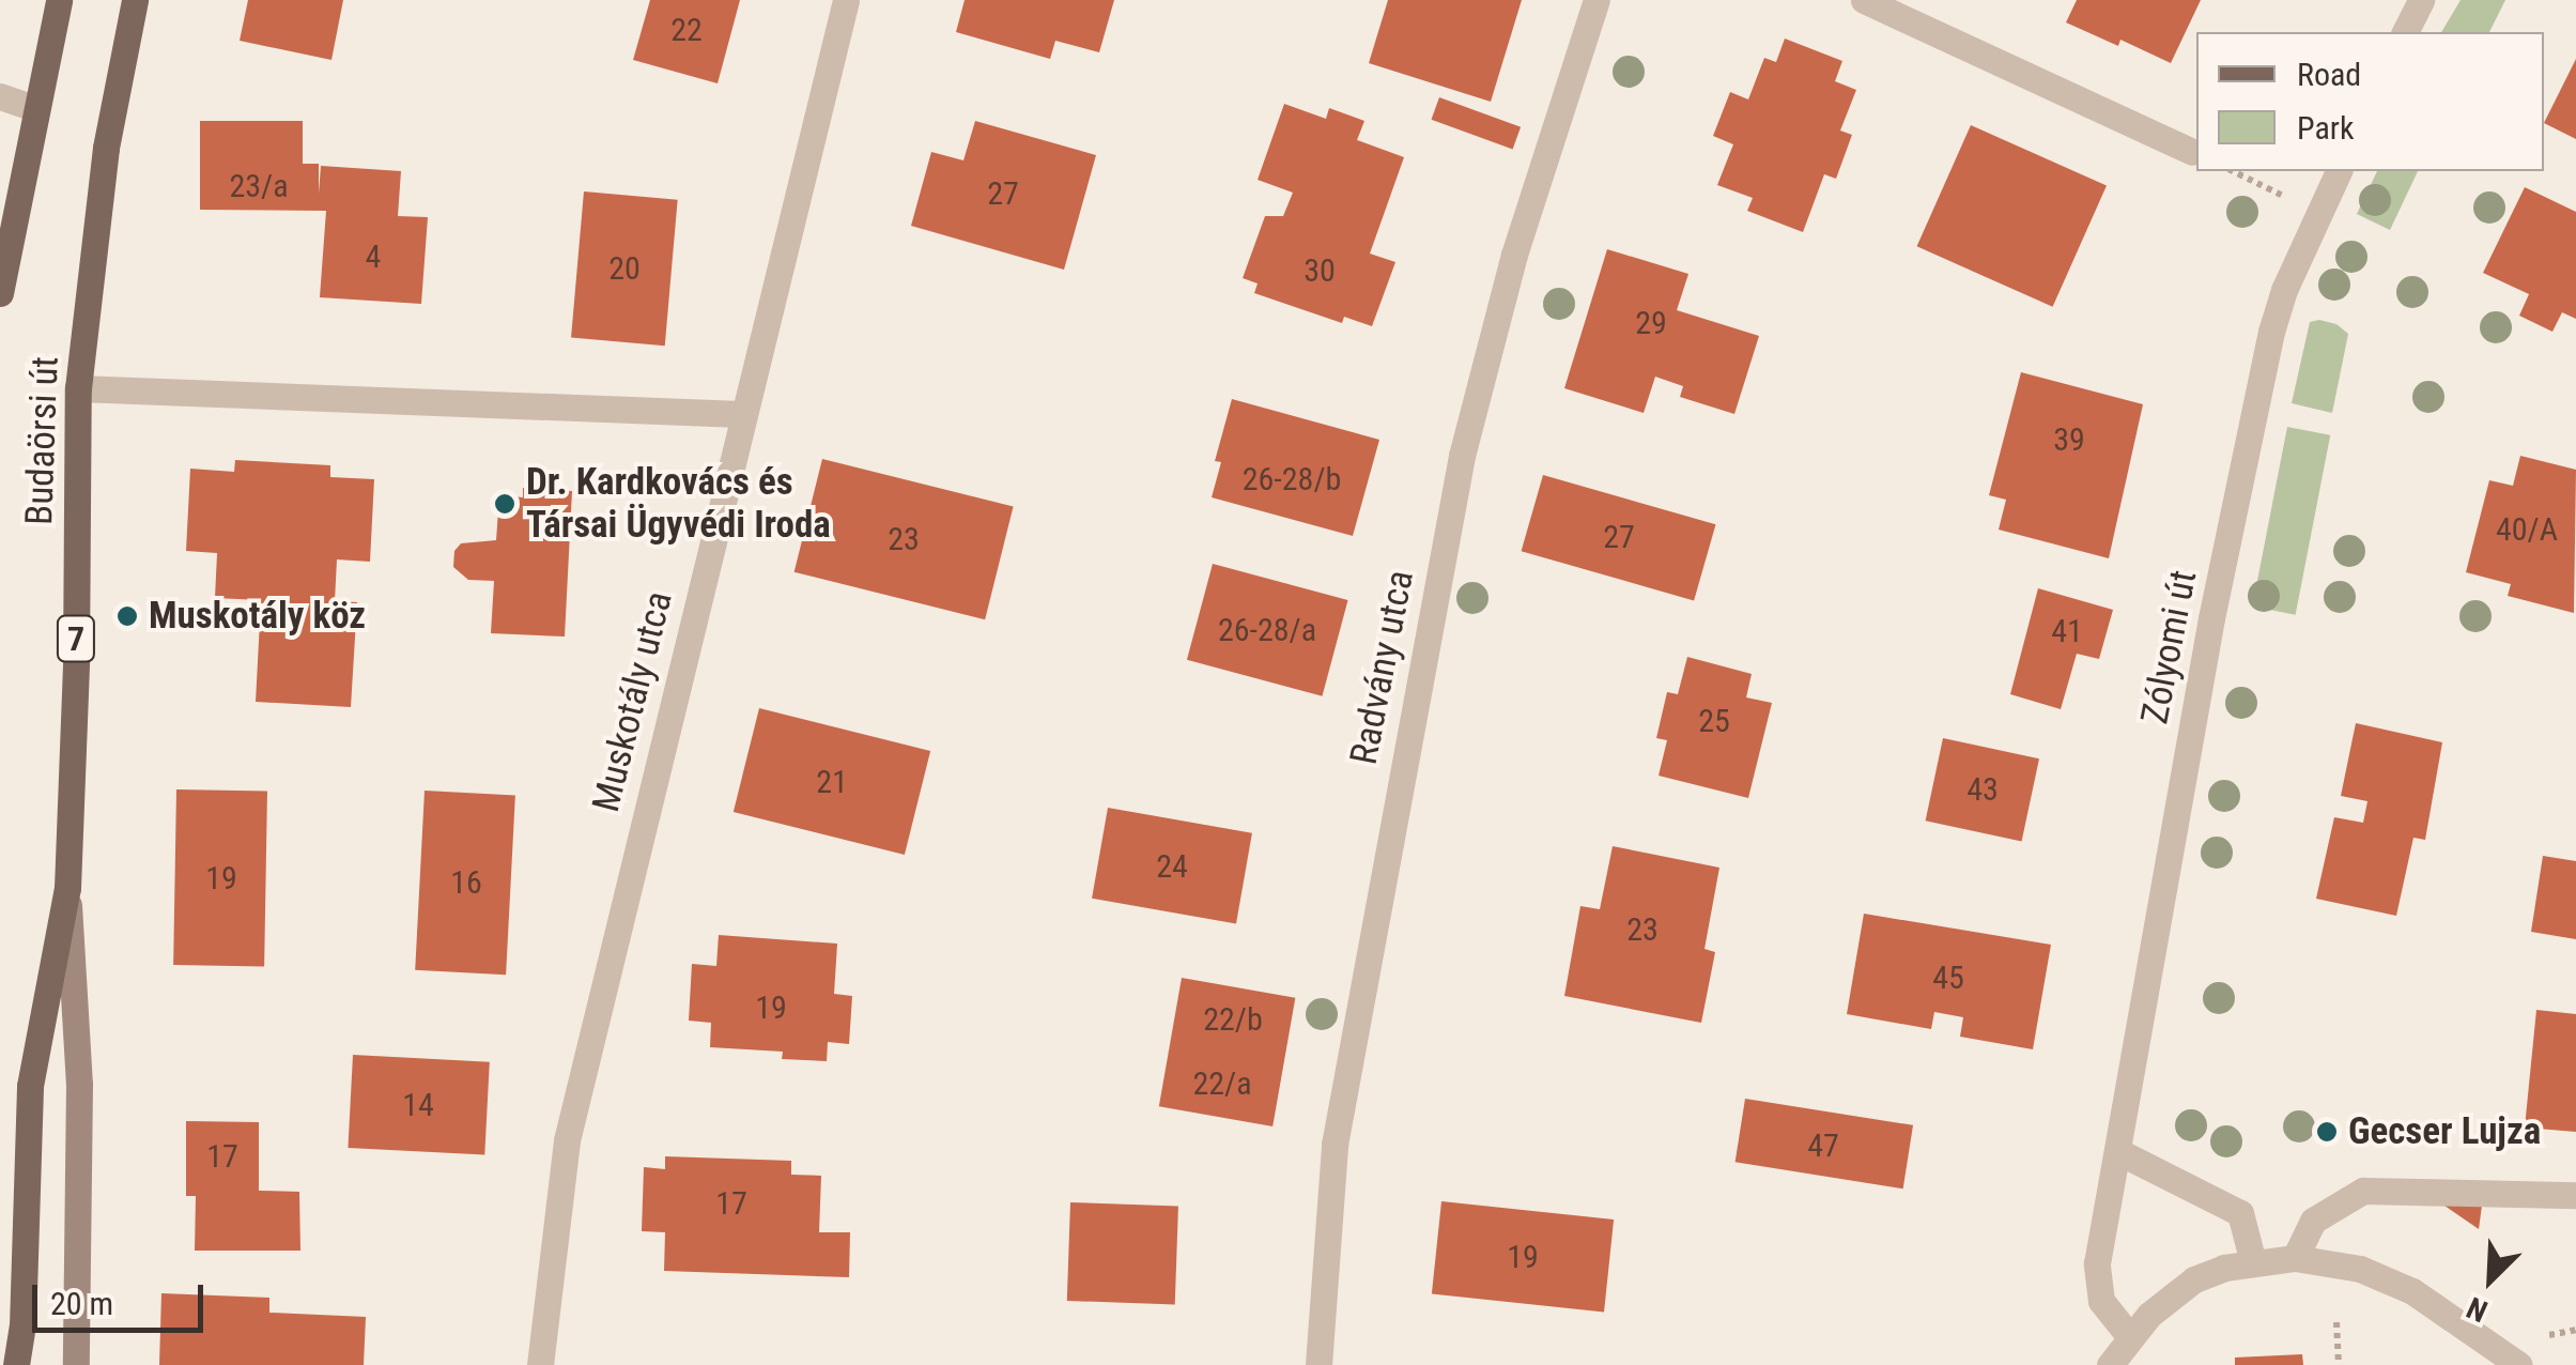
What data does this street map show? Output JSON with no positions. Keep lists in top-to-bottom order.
{
  "streets": {
    "main road": ["Budaörsi út", "7"],
    "street": ["Zólyomi út", "Radvány utca", "Muskotály utca"]
  },
  "places": ["Dr. Kardkovács és Társai Ügyvédi Iroda", "Muskotály köz", "Gecser Lujza"],
  "house_numbers": [
    "22",
    "23/a",
    "27",
    "4",
    "20",
    "30",
    "29",
    "39",
    "26-28/b",
    "40/A",
    "27",
    "23",
    "26-28/a",
    "41",
    "25",
    "21",
    "43",
    "24",
    "19",
    "16",
    "23",
    "45",
    "19",
    "22/b",
    "22/a",
    "14",
    "47",
    "17",
    "17",
    "19"
  ],
  "legend": ["Road", "Park"],
  "scale_bar": "20 m",
  "north": "bottom left"
}
